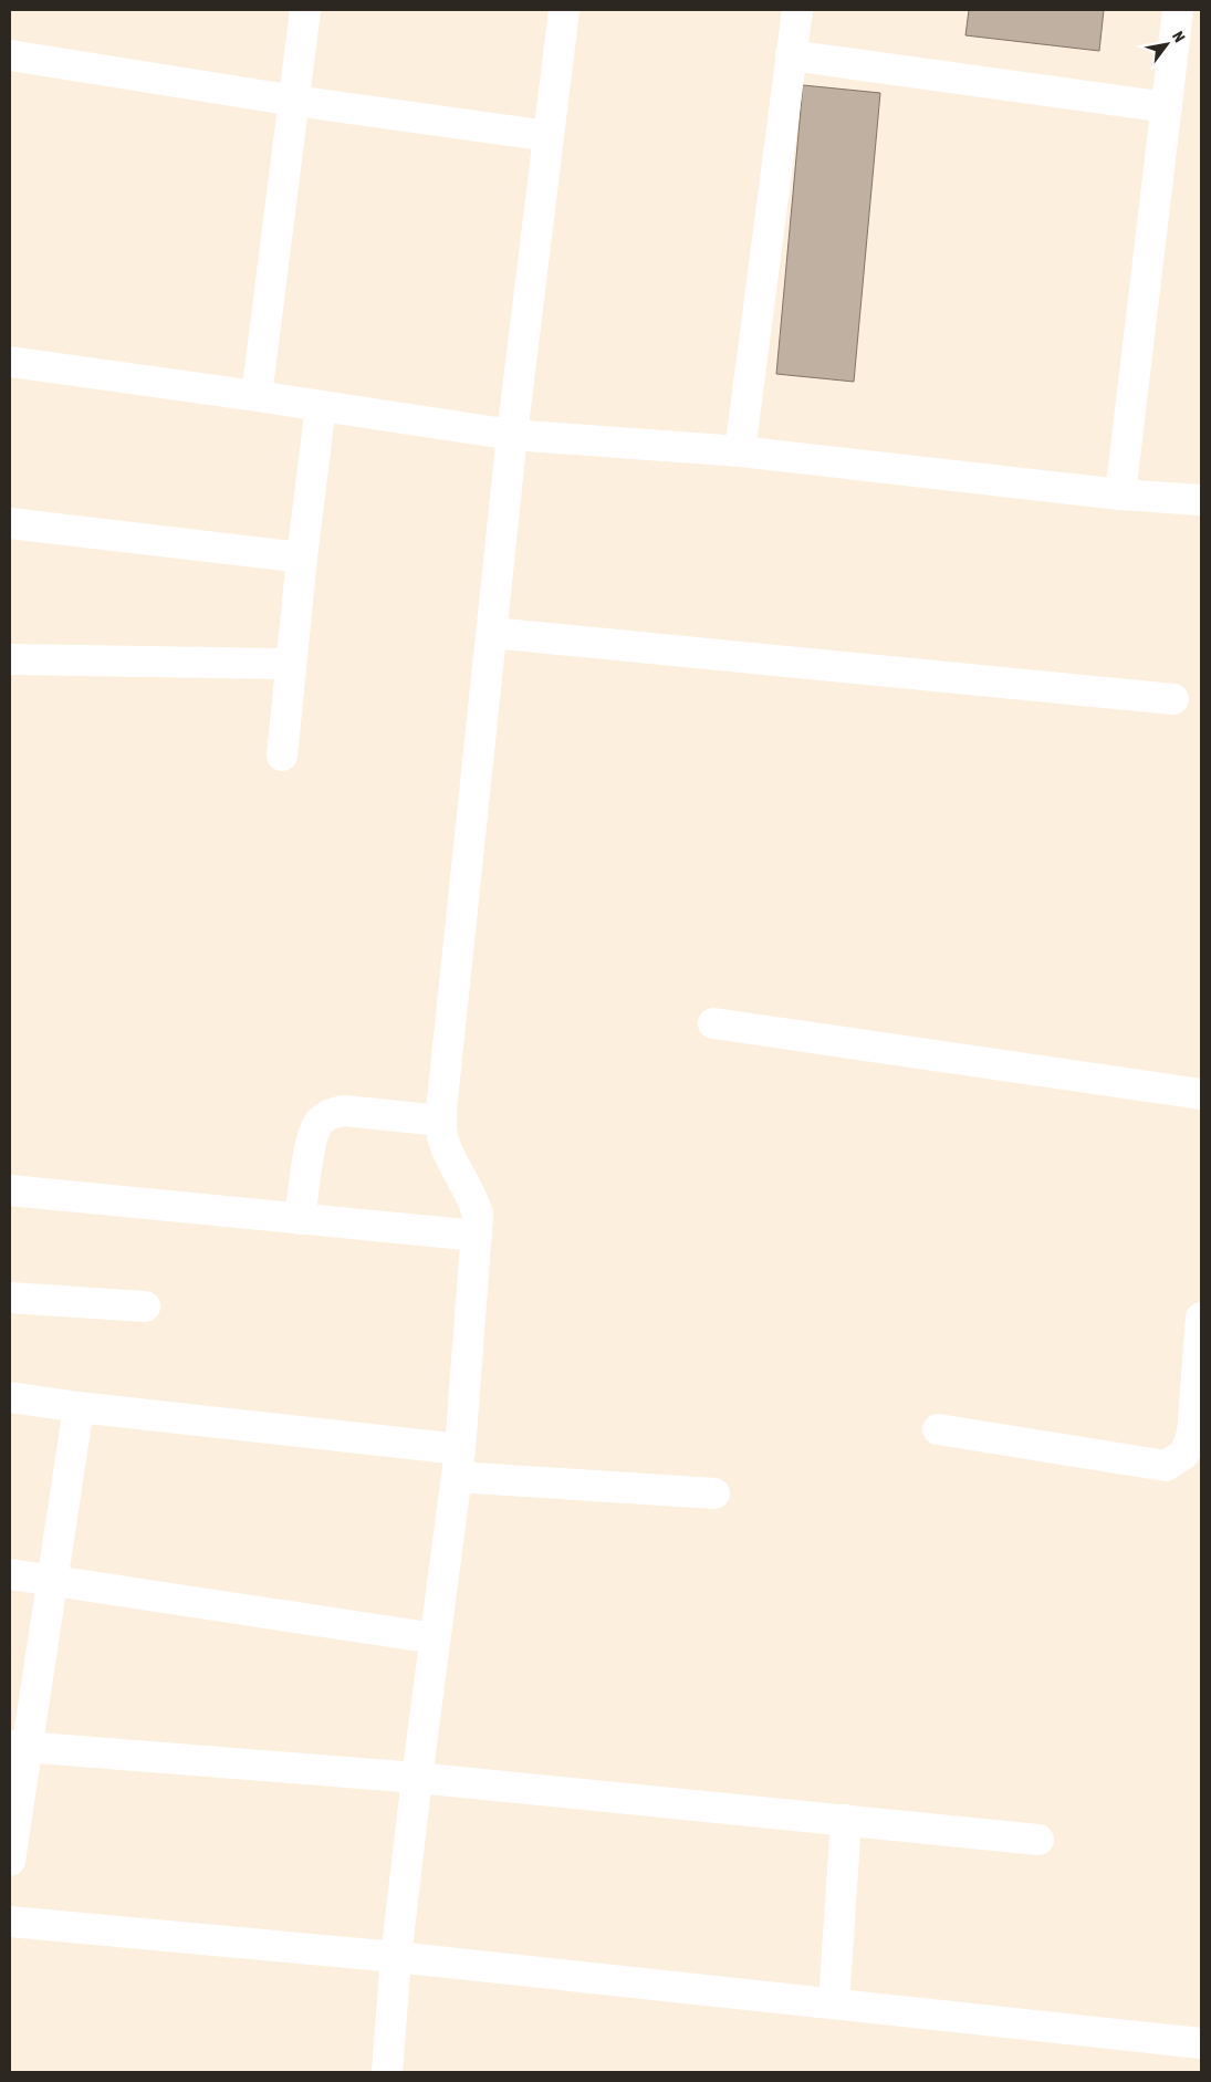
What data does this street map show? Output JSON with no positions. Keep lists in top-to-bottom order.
{
  "north": "top right"
}
